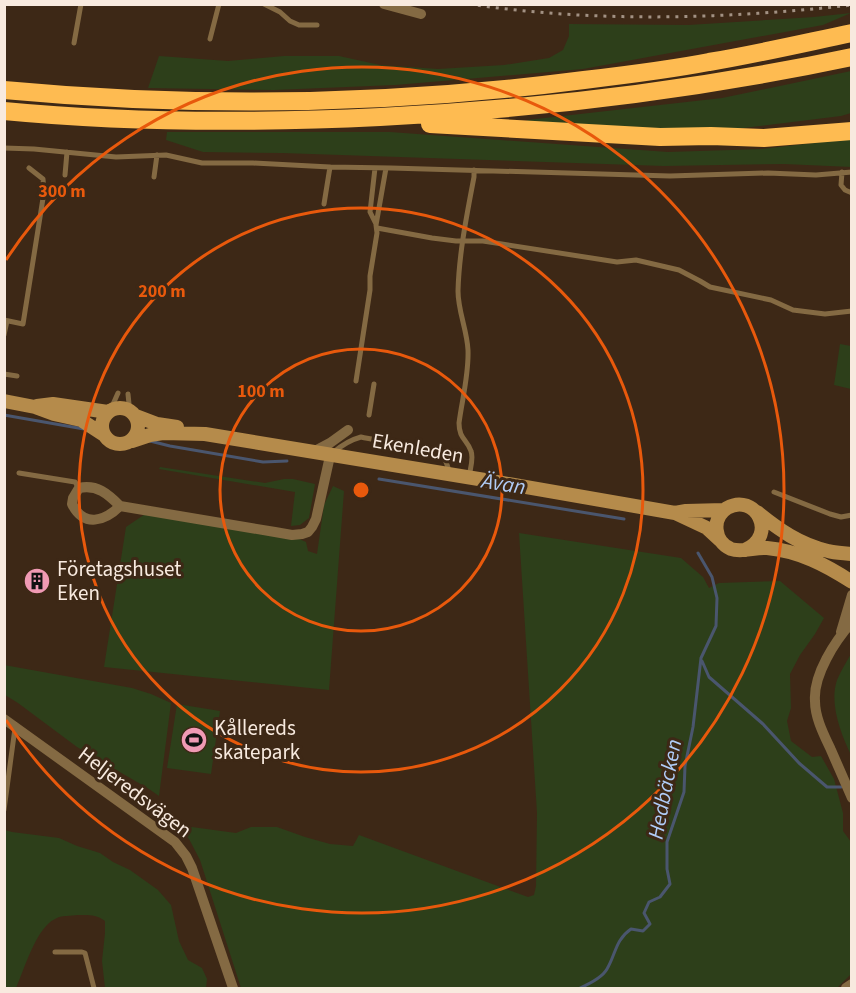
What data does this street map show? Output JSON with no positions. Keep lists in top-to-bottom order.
{
  "streets": {
    "street": ["Ekenleden", "Heljeredsvägen"]
  },
  "water": ["Ävan", "Hedbäcken"],
  "places": {
    "building": ["Företagshuset Eken"],
    "sports": ["Kållereds skatepark"]
  },
  "rings": ["300 m", "200 m", "100 m"]
}
